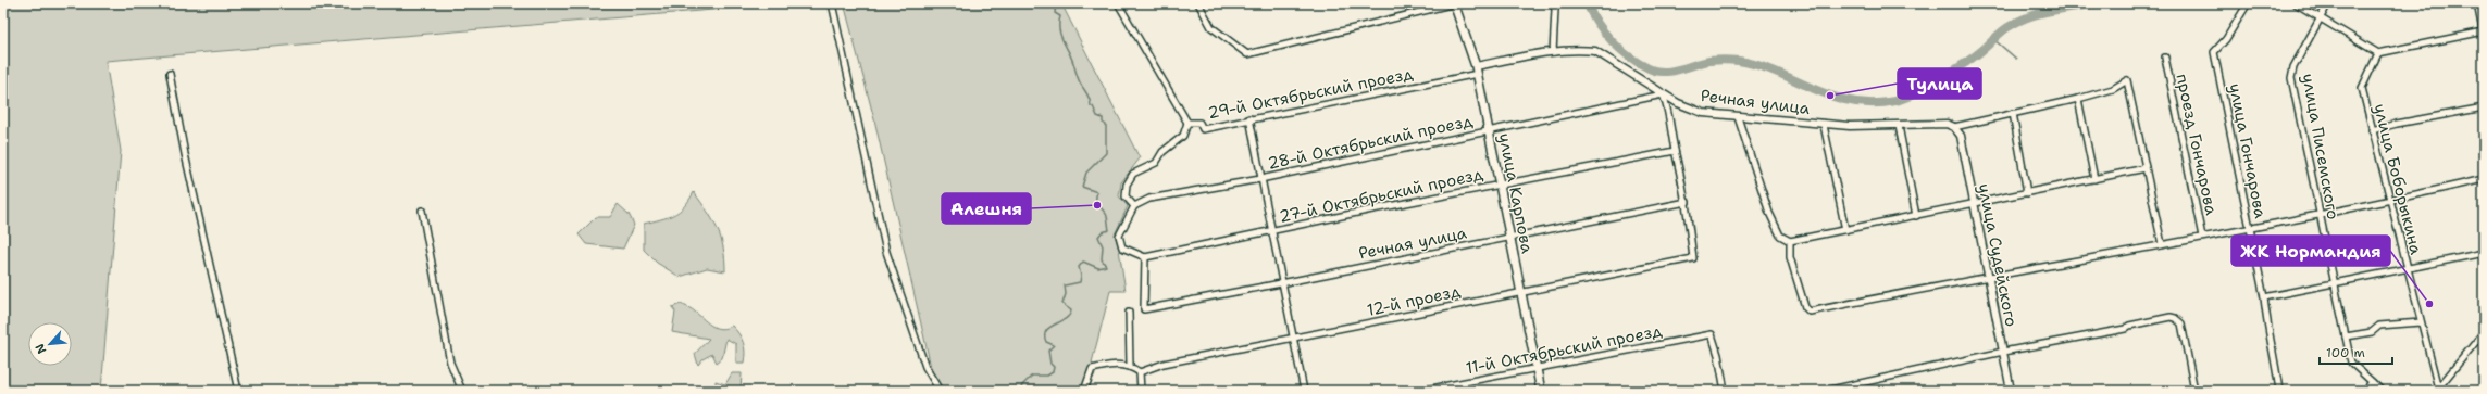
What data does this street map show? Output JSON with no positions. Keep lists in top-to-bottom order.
{
  "streets": {
    "main road": ["улица Карпова"],
    "street": [
      "29-й Октябрьский проезд",
      "Речная улица",
      "28-й Октябрьский проезд",
      "проезд Гончарова",
      "улица Писемского",
      "улица Гончарова",
      "улица Боборыкина",
      "27-й Октябрьский проезд",
      "улица Судейского",
      "12-й проезд",
      "11-й Октябрьский проезд"
    ]
  },
  "crossings": [
    ["29-й Октябрьский проезд", "Речная улица"],
    ["29-й Октябрьский проезд", "28-й Октябрьский проезд"],
    ["29-й Октябрьский проезд", "улица Карпова"],
    ["Речная улица", "28-й Октябрьский проезд"],
    ["Речная улица", "улица Карпова"],
    ["Речная улица", "27-й Октябрьский проезд"],
    ["Речная улица", "улица Судейского"],
    ["Речная улица", "12-й проезд"],
    ["28-й Октябрьский проезд", "улица Карпова"],
    ["улица Карпова", "27-й Октябрьский проезд"],
    ["улица Карпова", "12-й проезд"],
    ["улица Карпова", "11-й Октябрьский проезд"]
  ],
  "places": ["Тулица", "Алешня", "ЖК Нормандия"],
  "scale_bar": "100 m",
  "north": "bottom left"
}
